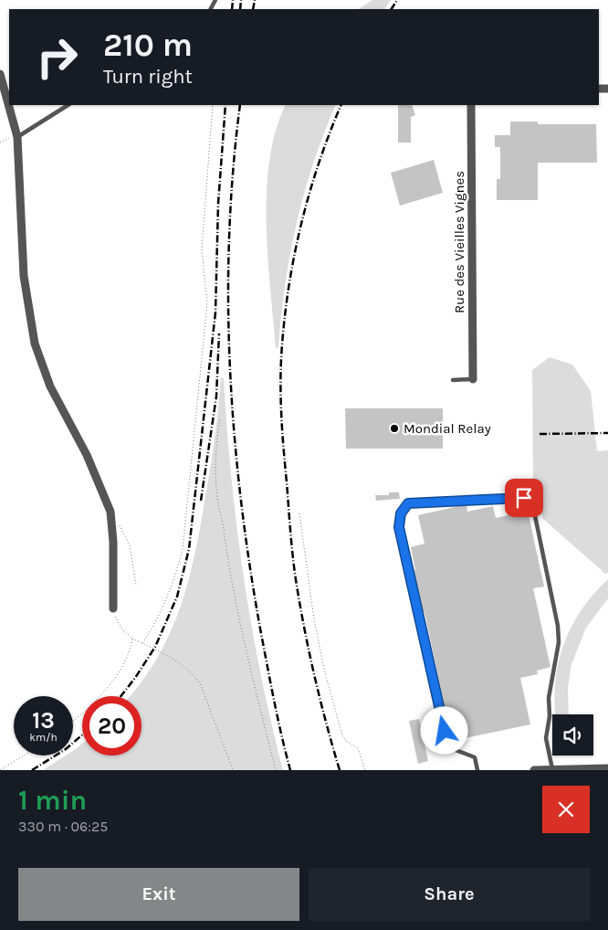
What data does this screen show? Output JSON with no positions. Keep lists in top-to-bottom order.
{
  "streets": {
    "street": ["Rue des Vieilles Vignes"]
  },
  "places": ["Mondial Relay"],
  "page": {
    "turn": ["210 m", "Turn right"],
    "speed": "13 km/h",
    "limit": "20",
    "heading": ["1 min", "330 m · 06:25"],
    "buttons": ["Exit", "Share"]
  }
}
